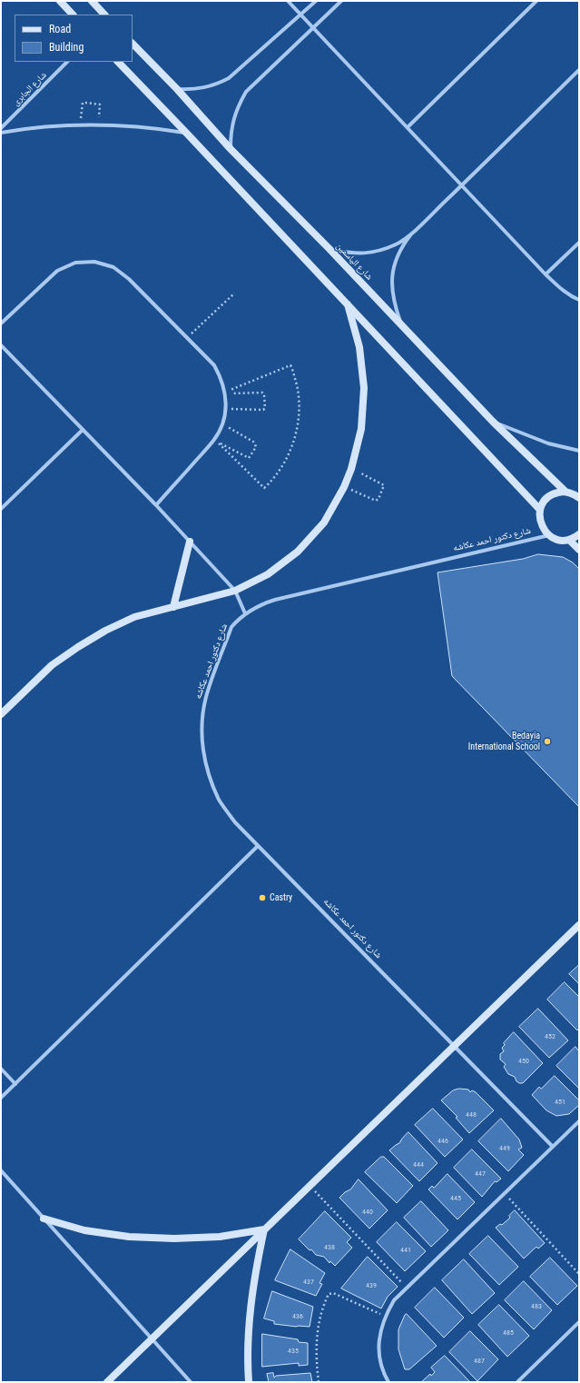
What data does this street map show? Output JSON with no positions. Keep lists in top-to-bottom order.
{
  "streets": {
    "street": ["شارع الجابرى", "شارع الياسمين", "شارع دكتور احمد عكاشه"]
  },
  "places": ["Bedayia International School", "Castry"],
  "house_numbers": [
    "452",
    "450",
    "451",
    "448",
    "446",
    "449",
    "444",
    "447",
    "445",
    "440",
    "438",
    "441",
    "437",
    "439",
    "483",
    "436",
    "485",
    "435",
    "487"
  ],
  "legend": ["Road", "Building"]
}
